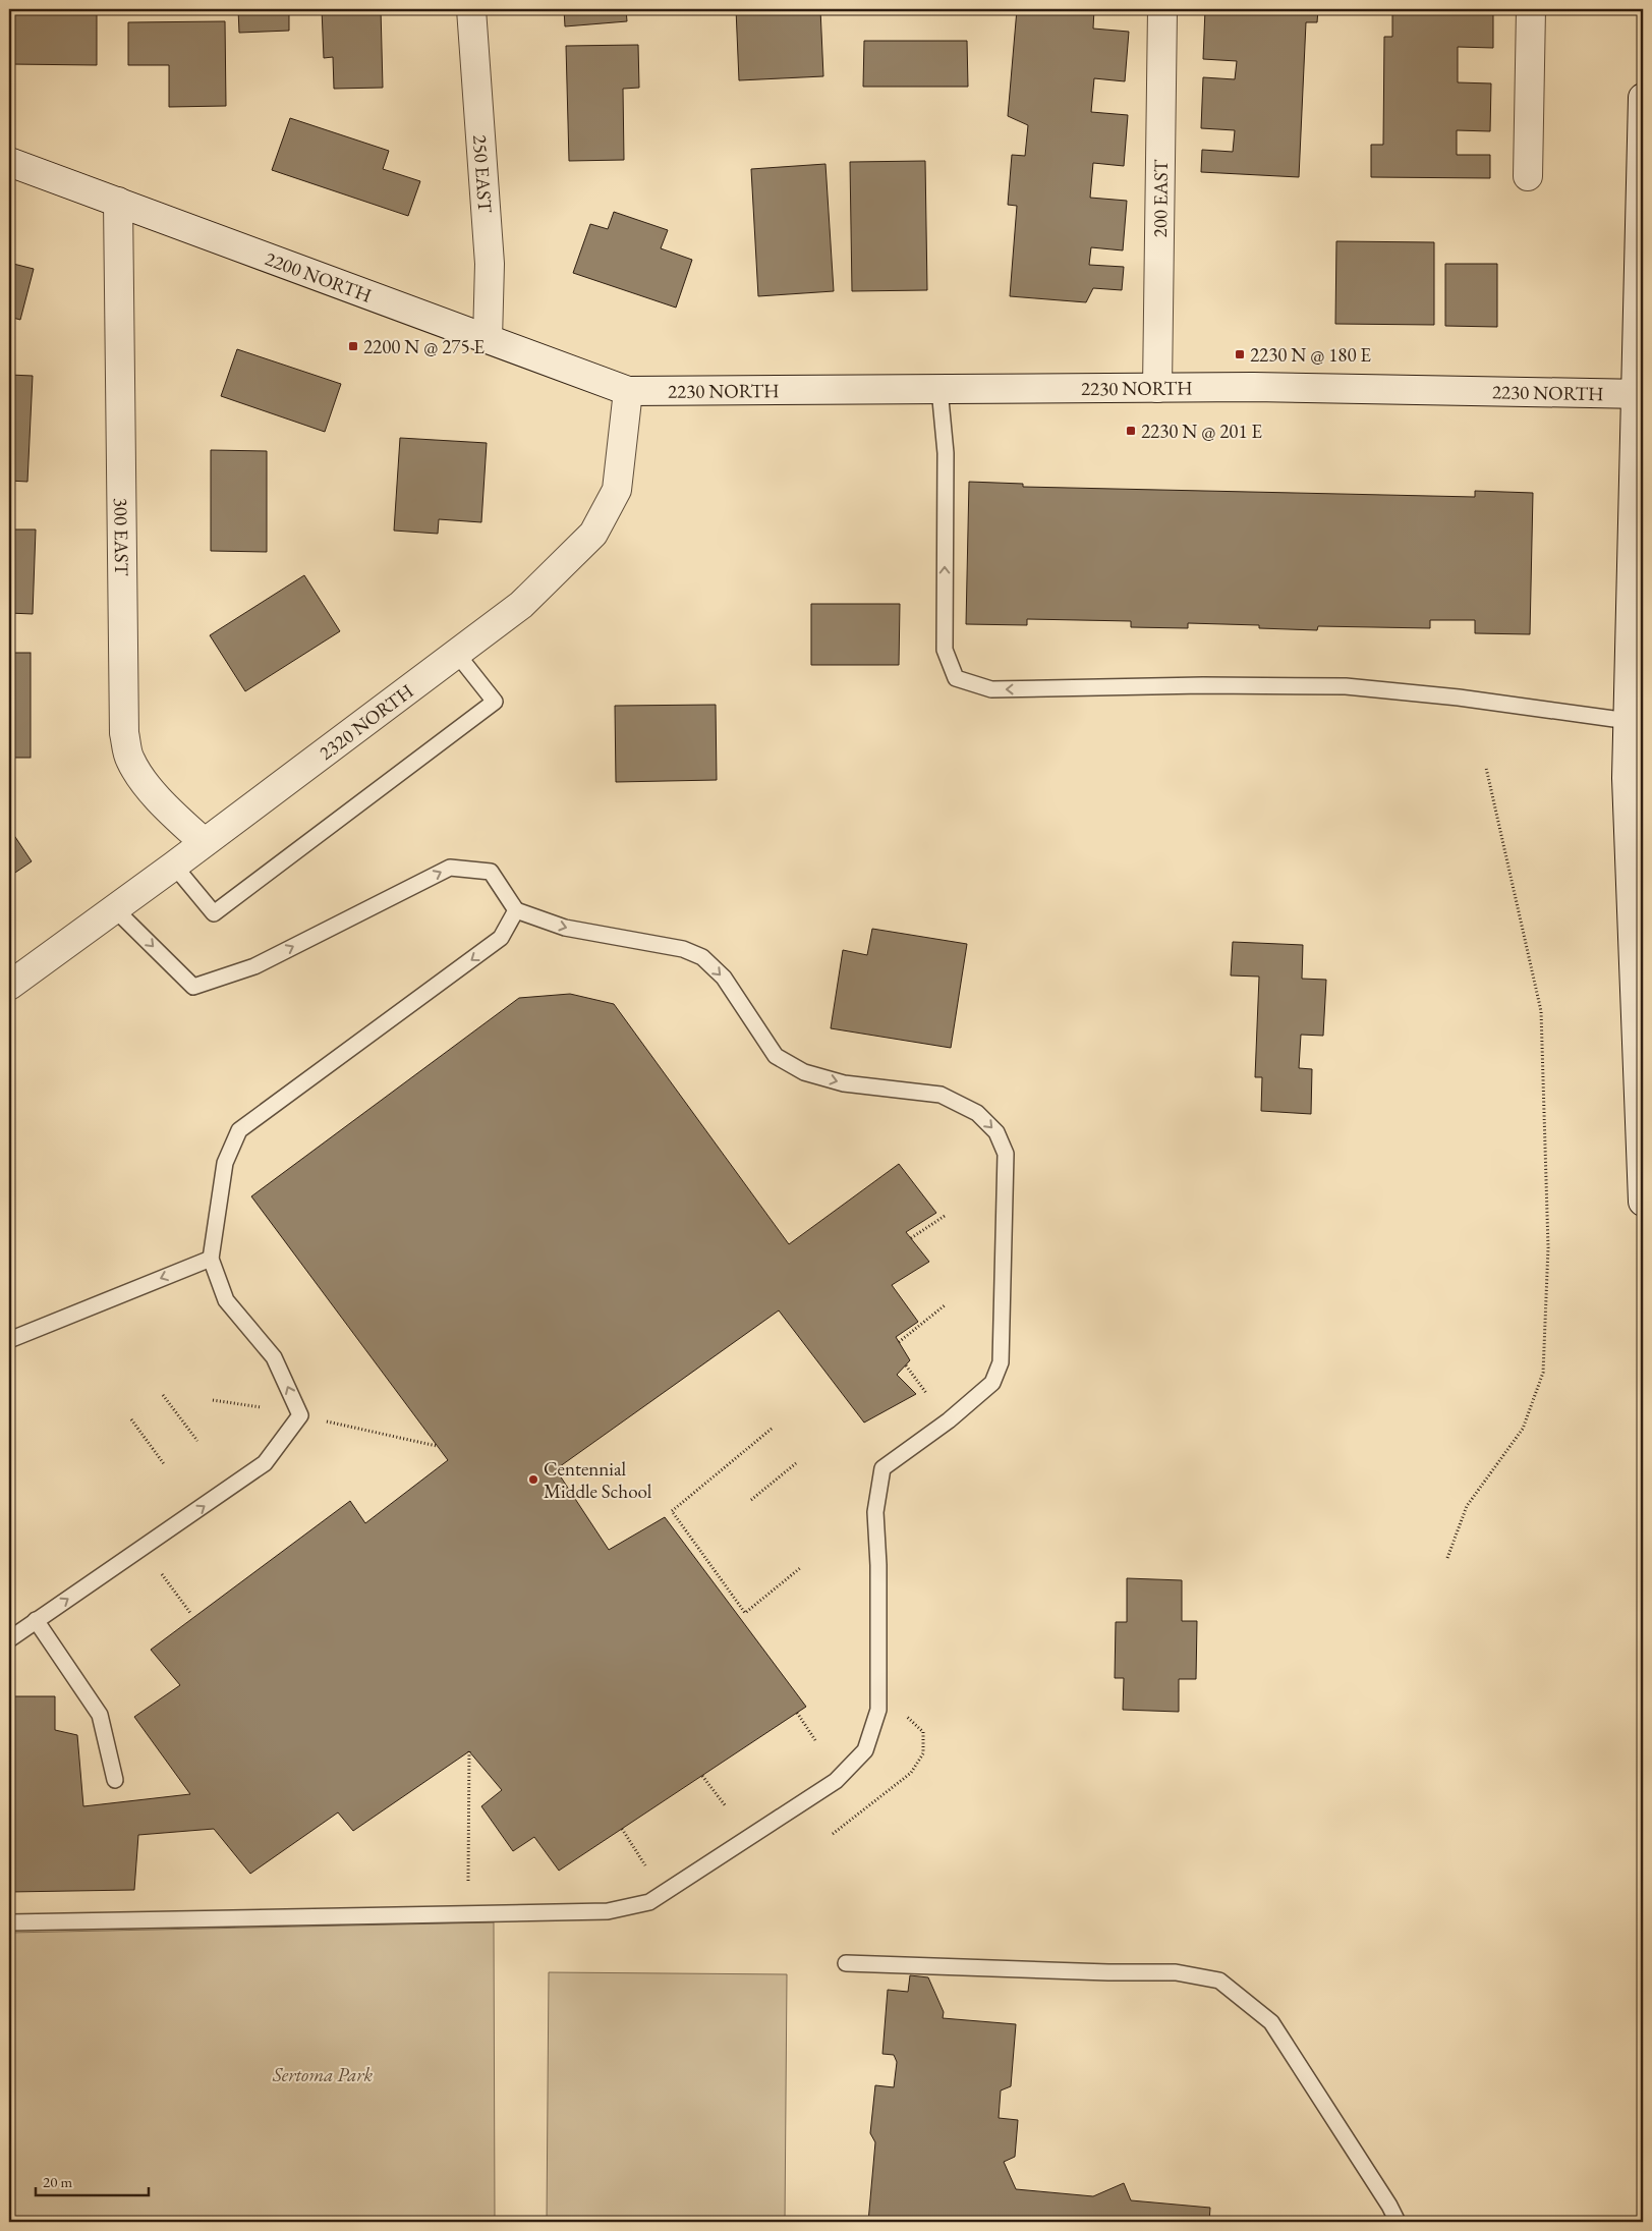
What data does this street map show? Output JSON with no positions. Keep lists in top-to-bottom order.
{
  "streets": {
    "main road": [
      "250 EAST",
      "200 EAST",
      "2200 NORTH",
      "2230 NORTH",
      "300 EAST",
      "2320 NORTH"
    ]
  },
  "crossings": [
    ["250 EAST", "2200 NORTH"],
    ["200 EAST", "2230 NORTH"],
    ["2200 NORTH", "2230 NORTH"],
    ["2200 NORTH", "300 EAST"],
    ["2200 NORTH", "2320 NORTH"],
    ["2230 NORTH", "2320 NORTH"],
    ["300 EAST", "2320 NORTH"]
  ],
  "parks": ["Sertoma Park"],
  "places": {
    "transit": ["2200 N @ 275 E", "2230 N @ 180 E", "2230 N @ 201 E"],
    "other": ["Centennial Middle School"]
  },
  "scale_bar": "20 m"
}
